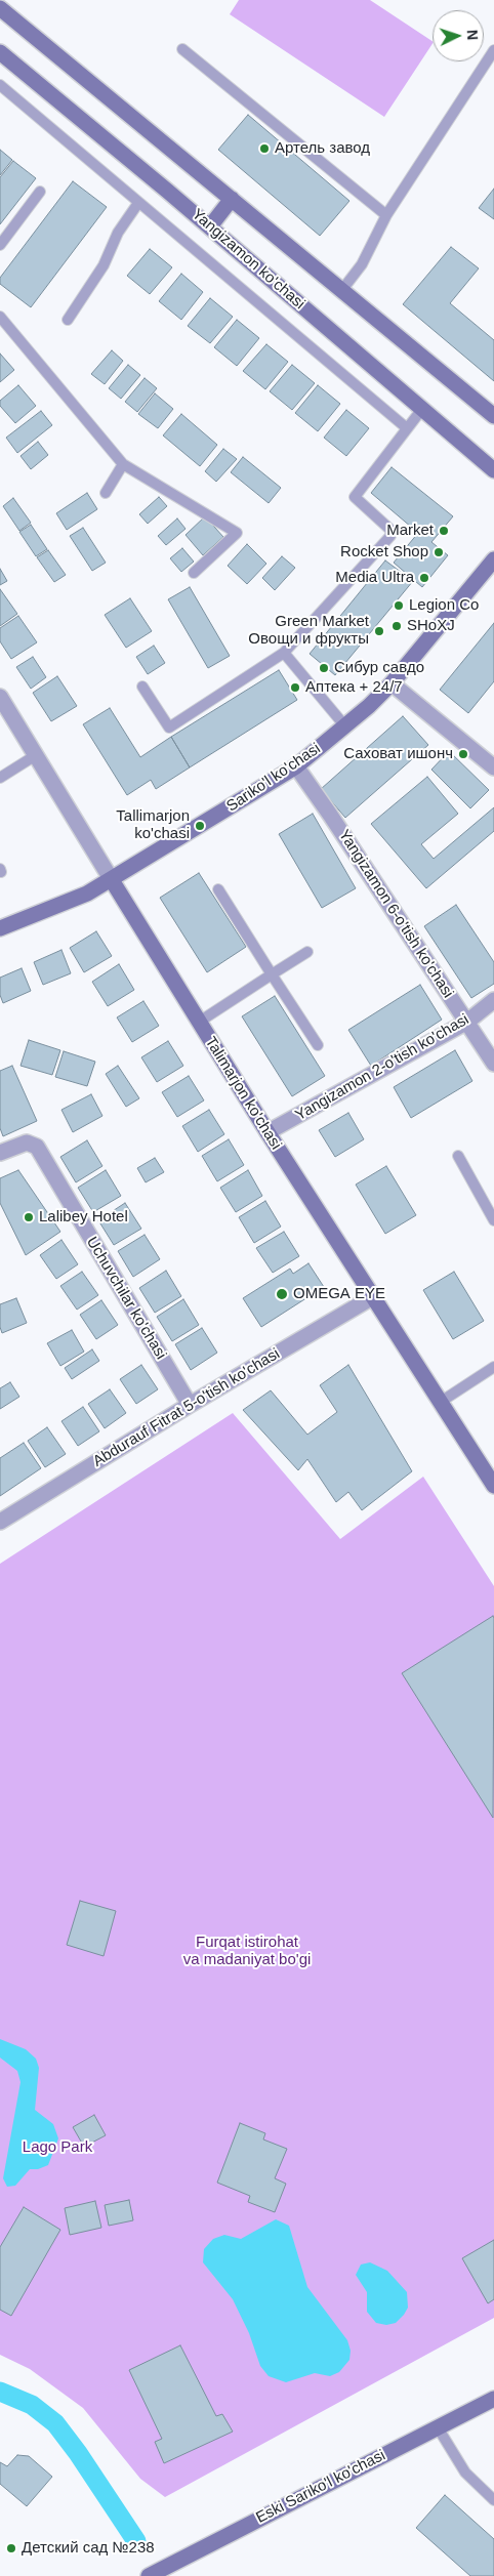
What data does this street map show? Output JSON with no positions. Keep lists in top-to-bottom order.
{
  "streets": {
    "main road": [
      "Yangizamon ko'chasi",
      "Sariko'l ko'chasi",
      "Talimarjon ko'chasi",
      "Eski Sariko'l ko'chasi"
    ],
    "street": [
      "Yangizamon 6-o'tish ko'chasi",
      "Yangizamon 2-o'tish ko'chasi",
      "Uchuvchilar ko'chasi",
      "Abdurauf Fitrat 5-o'tish ko'chasi"
    ]
  },
  "crossings": [
    ["Sariko'l ko'chasi", "Yangizamon 6-o'tish ko'chasi"],
    ["Sariko'l ko'chasi", "Talimarjon ko'chasi"],
    ["Yangizamon 6-o'tish ko'chasi", "Yangizamon 2-o'tish ko'chasi"],
    ["Yangizamon 2-o'tish ko'chasi", "Talimarjon ko'chasi"],
    ["Talimarjon ko'chasi", "Abdurauf Fitrat 5-o'tish ko'chasi"],
    ["Uchuvchilar ko'chasi", "Abdurauf Fitrat 5-o'tish ko'chasi"]
  ],
  "parks": ["Furqat istirohat va madaniyat bo'gi", "Lago Park"],
  "places": [
    "Артель завод",
    "Market",
    "Rocket Shop",
    "Media Ultra",
    "Legion Co",
    "SHoXJ",
    "Green Market Овощи и фрукты",
    "Сибур савдо",
    "Аптека + 24/7",
    "Саховат ишонч",
    "Tallimarjon ko'chasi",
    "Lalibey Hotel",
    "OMEGA EYE",
    "Детский сад №238"
  ],
  "north": "right"
}
